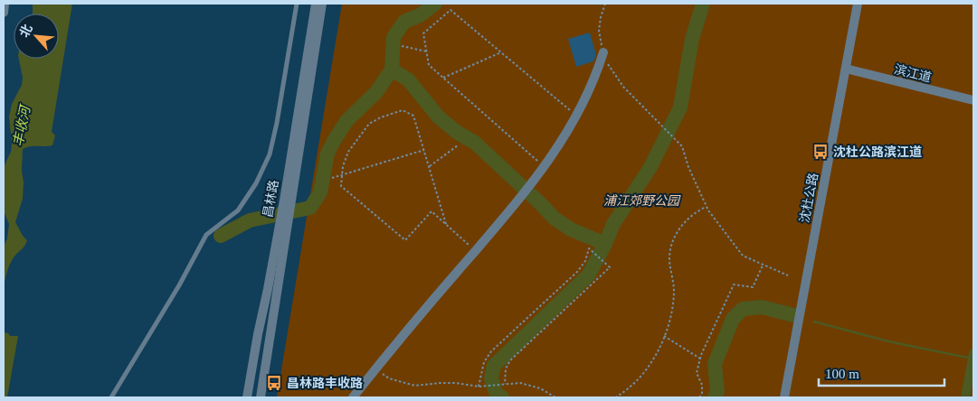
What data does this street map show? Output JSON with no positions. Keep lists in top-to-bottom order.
{
  "streets": {
    "street": ["滨江道", "沈杜公路", "昌林路"]
  },
  "crossings": [
    ["滨江道", "沈杜公路"]
  ],
  "water": ["丰收河"],
  "parks": ["浦江郊野公园"],
  "places": {
    "bus stop": ["沈杜公路滨江道", "昌林路丰收路"]
  },
  "scale_bar": "100 m",
  "north": "top left"
}
